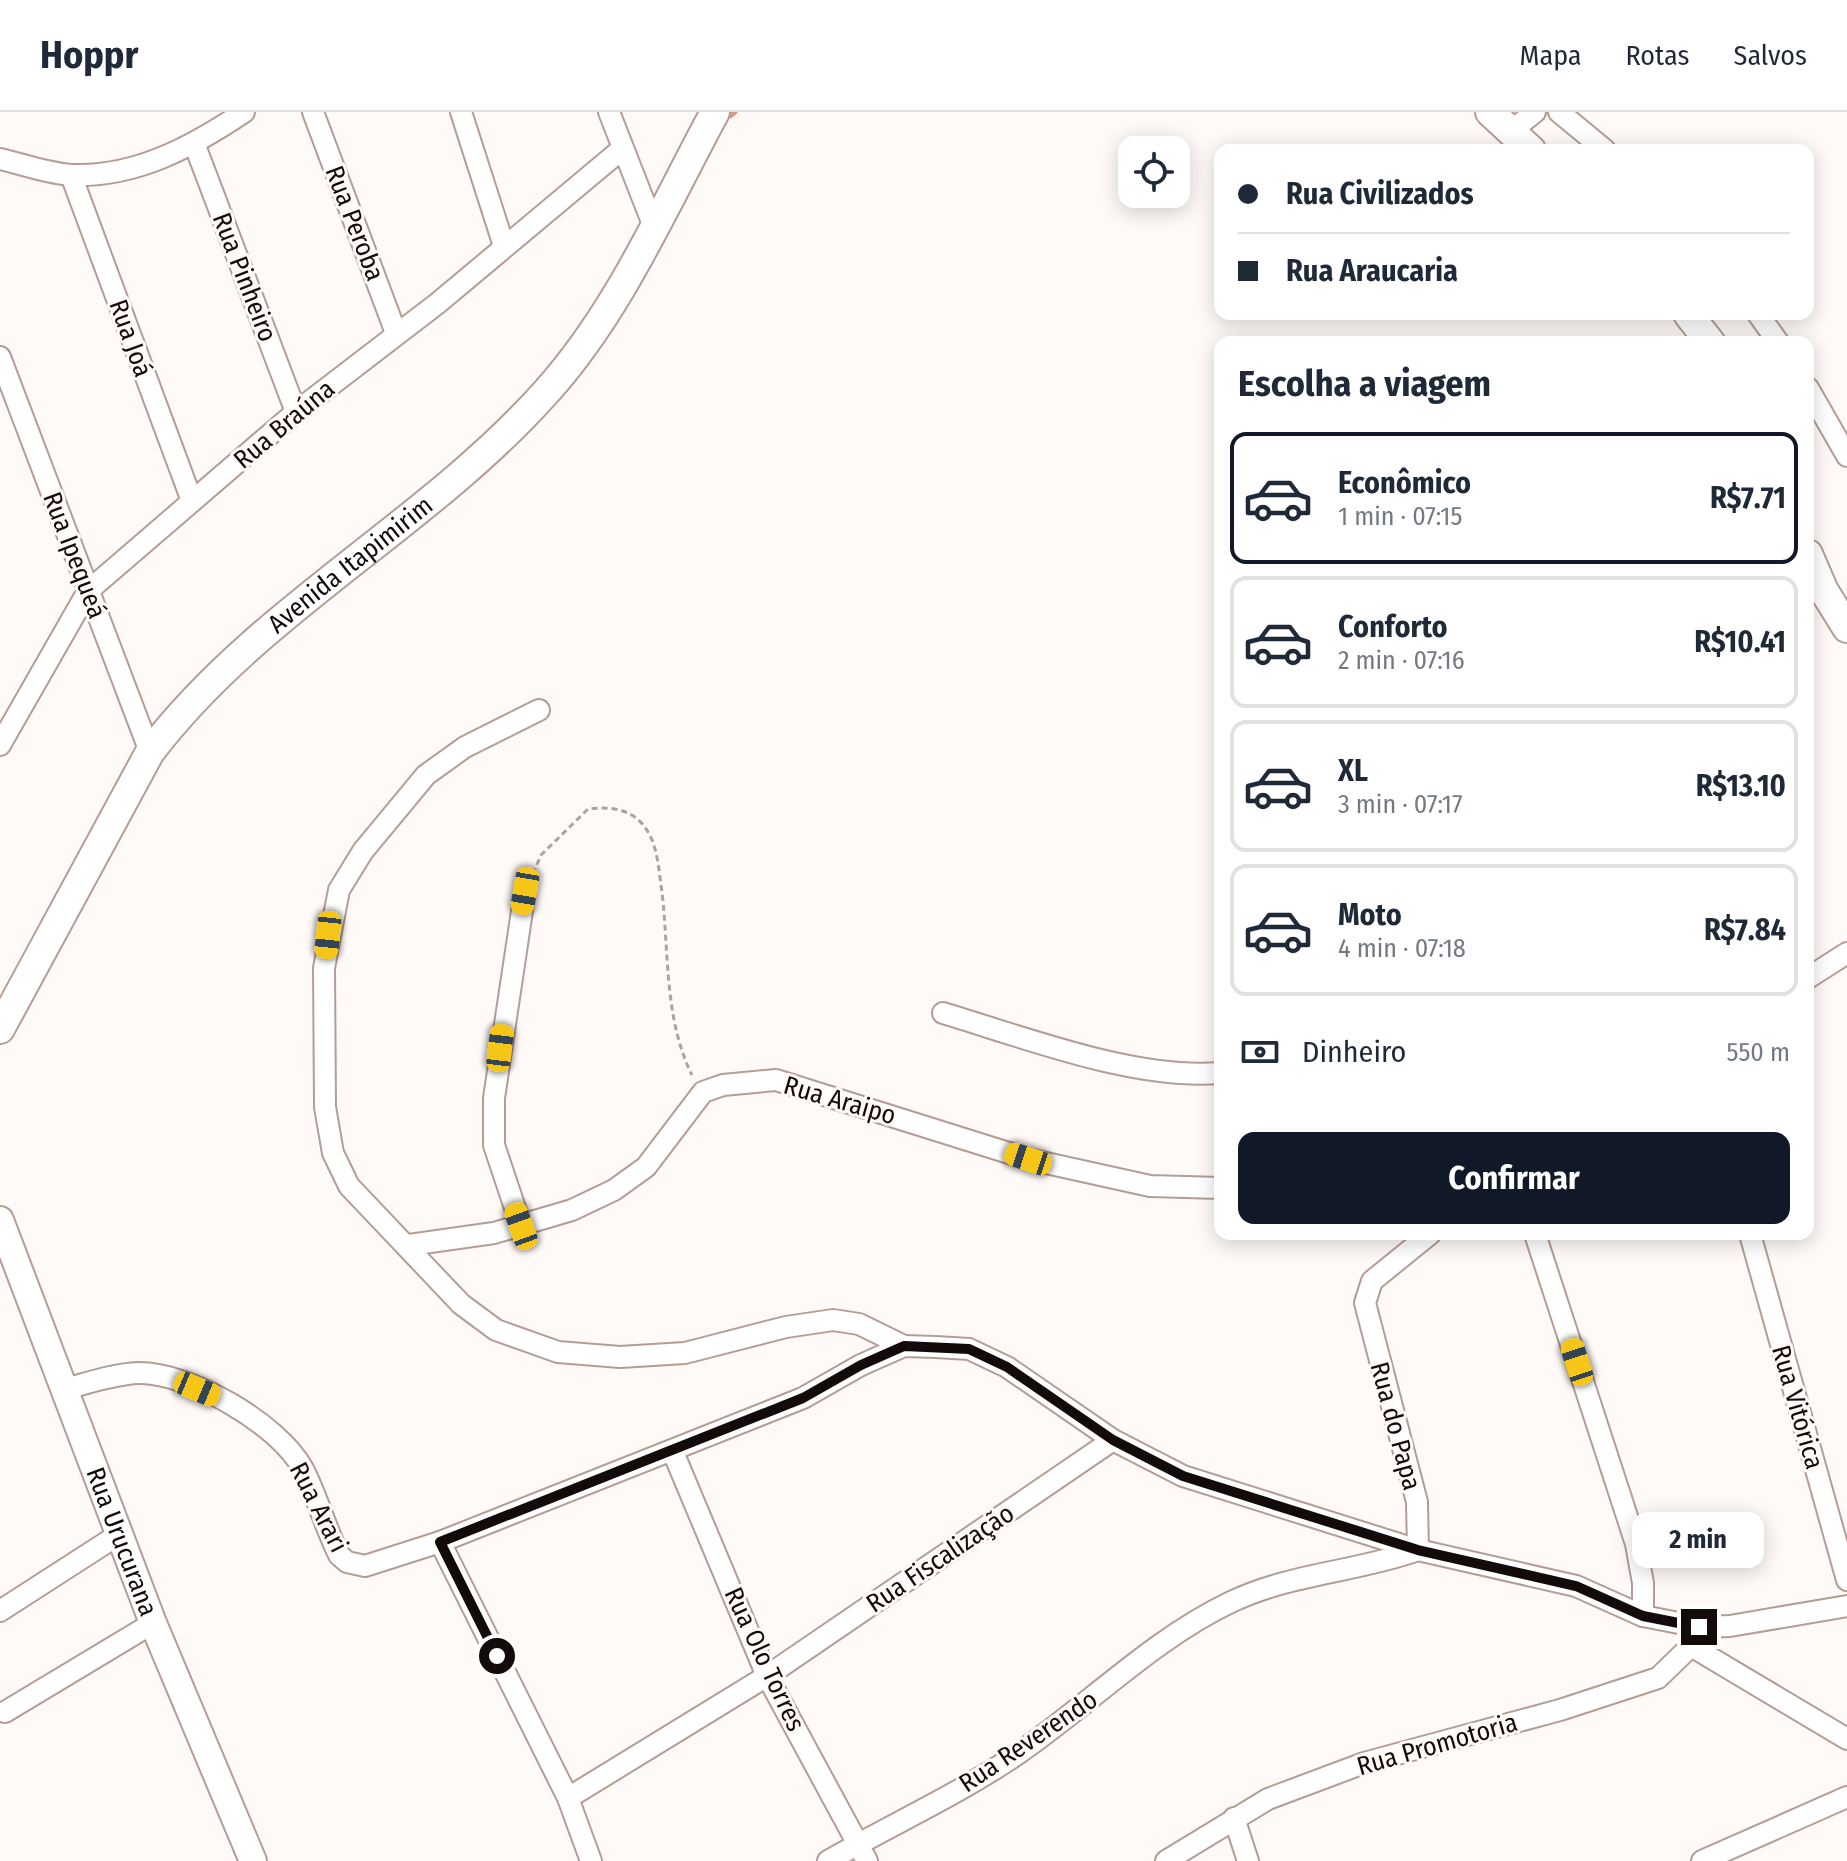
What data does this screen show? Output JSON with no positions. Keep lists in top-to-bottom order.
{
  "streets": {
    "main road": ["Avenida Itapimirim"],
    "street": [
      "Rua Peroba",
      "Rua Pinheiro",
      "Rua Joá",
      "Rua Braúna",
      "Rua Ipequeá",
      "Rua Araipo",
      "Rua Vitórica",
      "Rua do Papa",
      "Rua Arari",
      "Rua Urucurana",
      "Rua Fiscalização",
      "Rua Olo Torres",
      "Rua Reverendo",
      "Rua Promotoria"
    ]
  },
  "crossings": [
    ["Rua Peroba", "Rua Braúna"],
    ["Rua Pinheiro", "Rua Braúna"],
    ["Rua Joá", "Rua Braúna"],
    ["Rua Braúna", "Rua Ipequeá"],
    ["Rua Ipequeá", "Avenida Itapimirim"],
    ["Rua do Papa", "Rua Arari"],
    ["Rua do Papa", "Rua Reverendo"],
    ["Rua Arari", "Rua Urucurana"],
    ["Rua Arari", "Rua Fiscalização"],
    ["Rua Arari", "Rua Olo Torres"],
    ["Rua Arari", "Rua Reverendo"],
    ["Rua Arari", "Rua Promotoria"],
    ["Rua Fiscalização", "Rua Olo Torres"],
    ["Rua Olo Torres", "Rua Reverendo"]
  ],
  "page": {
    "header": "Hoppr",
    "nav": ["Mapa", "Rotas", "Salvos"],
    "banner": ["Rua Civilizados", "Rua Araucaria"],
    "heading": "Escolha a viagem",
    "list": [
      {
        "name": "Econômico",
        "note": "1 min · 07:15",
        "value": "R$7.71"
      },
      {
        "name": "Conforto",
        "note": "2 min · 07:16",
        "value": "R$10.41"
      },
      {
        "name": "XL",
        "note": "3 min · 07:17",
        "value": "R$13.10"
      },
      {
        "name": "Moto",
        "note": "4 min · 07:18",
        "value": "R$7.84"
      }
    ],
    "pay": ["Dinheiro", "550 m"],
    "buttons": "Confirmar",
    "bubble": "2 min"
  }
}
